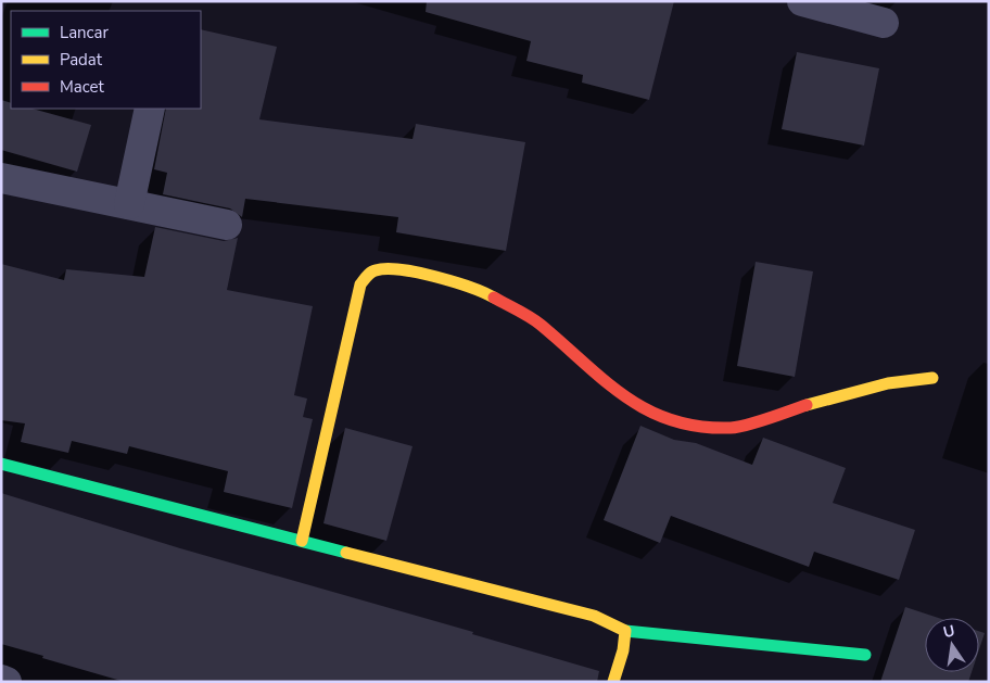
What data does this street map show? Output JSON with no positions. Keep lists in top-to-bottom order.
{
  "legend": ["Lancar", "Padat", "Macet"],
  "north": "top"
}
